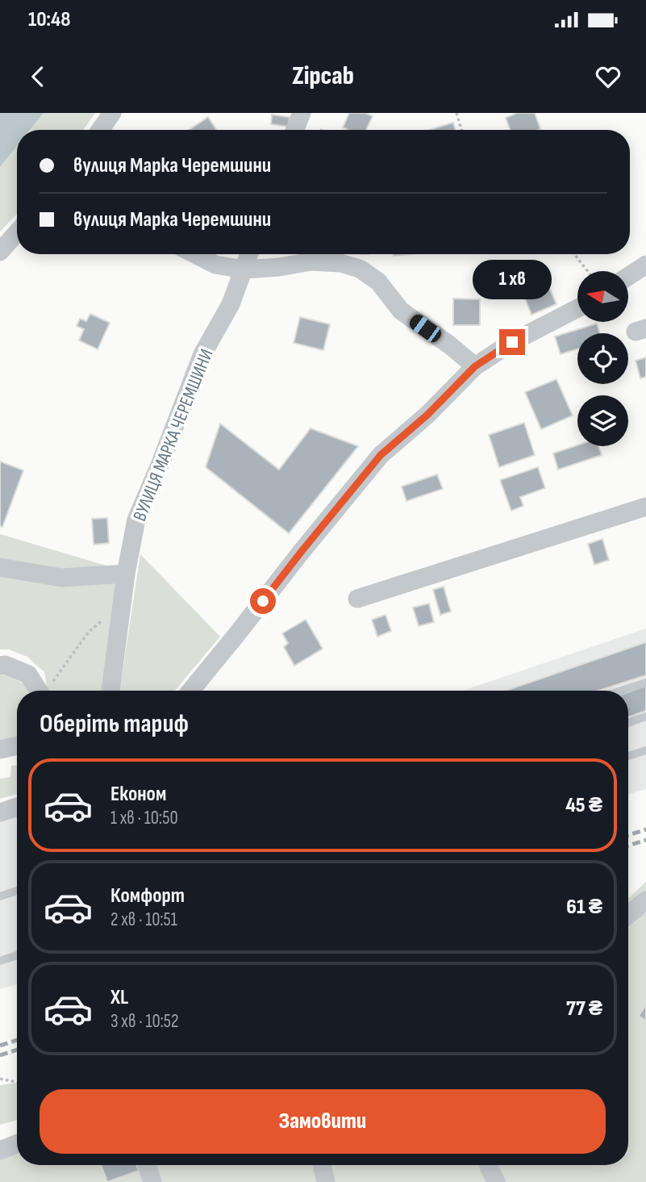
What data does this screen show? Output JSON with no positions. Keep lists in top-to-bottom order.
{
  "streets": {
    "street": ["ВУЛИЦЯ МАРКА ЧЕРЕМШИНИ"]
  },
  "north": "left",
  "page": {
    "status": "10:48",
    "header": "Zipcab",
    "banner": ["вулиця Марка Черемшини", "вулиця Марка Черемшини"],
    "bubble": "1 хв",
    "heading": "Оберіть тариф",
    "list": [
      {
        "name": "Економ",
        "note": "1 хв · 10:50",
        "value": "45 ₴"
      },
      {
        "name": "Комфорт",
        "note": "2 хв · 10:51",
        "value": "61 ₴"
      },
      {
        "name": "XL",
        "note": "3 хв · 10:52",
        "value": "77 ₴"
      }
    ],
    "buttons": "Замовити"
  }
}
